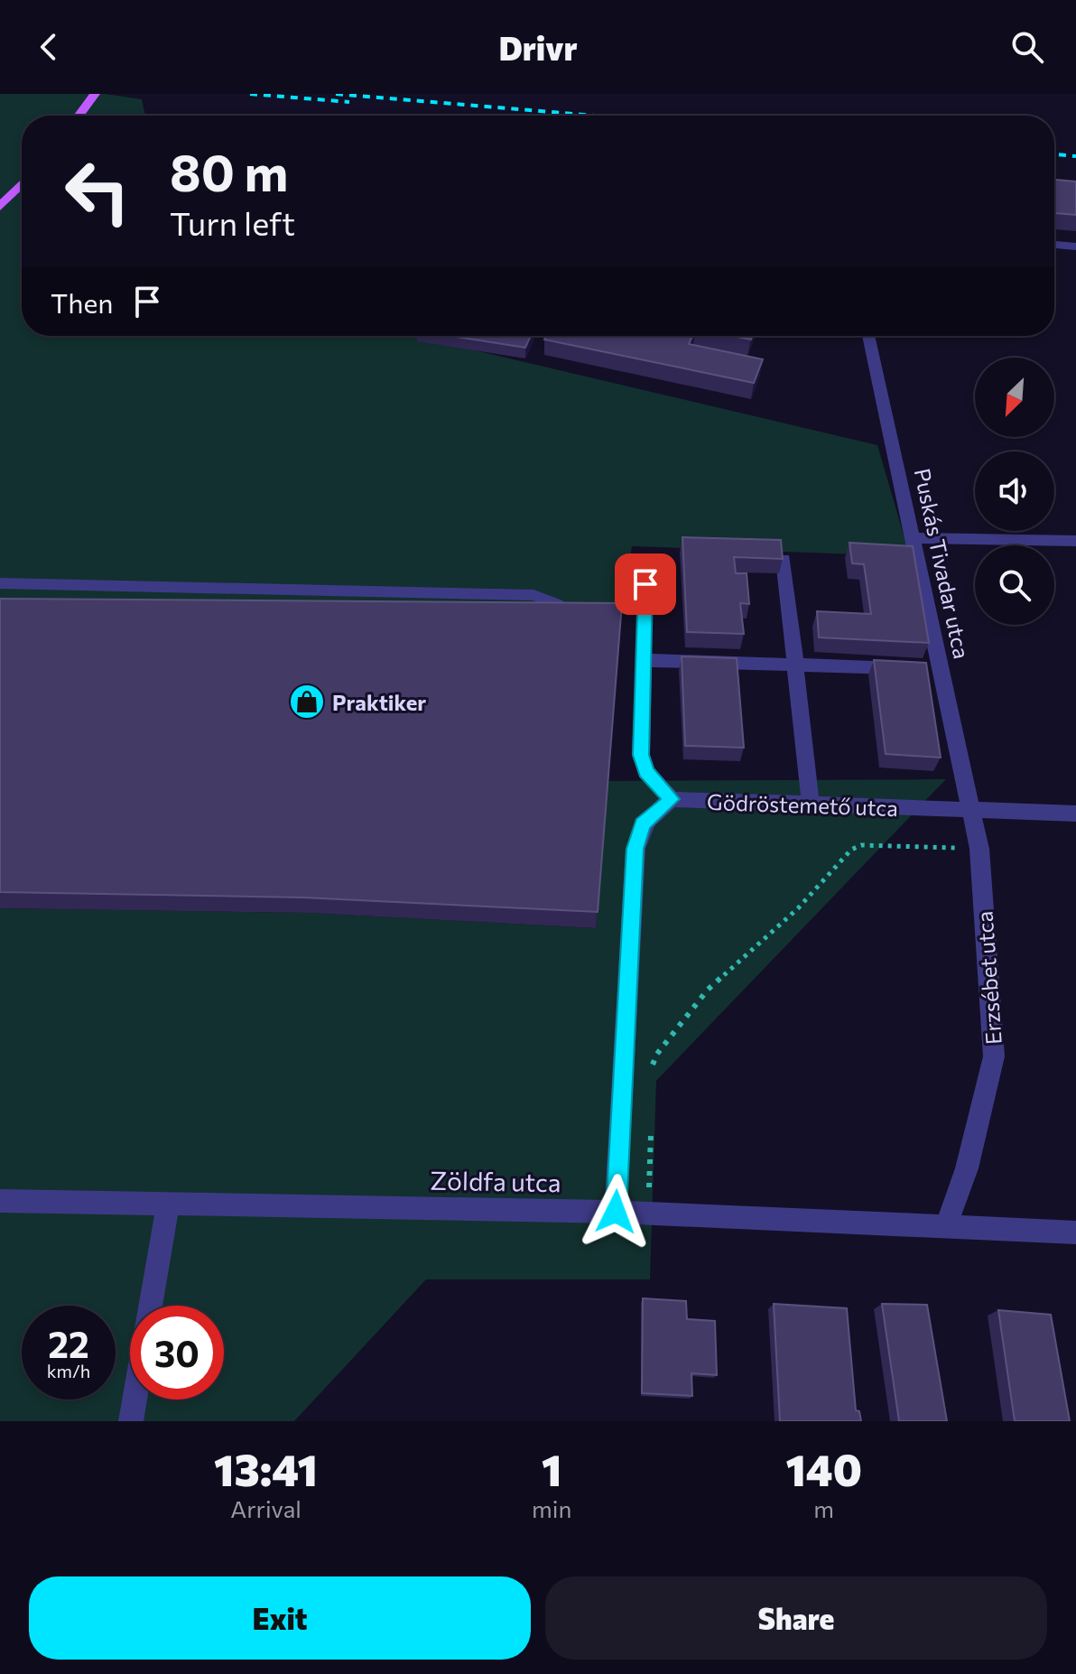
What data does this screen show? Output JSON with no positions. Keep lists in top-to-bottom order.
{
  "streets": {
    "street": [
      "Puskás Tivadar utca",
      "Gödröstemető utca",
      "Erzsébet utca",
      "Zöldfa utca"
    ]
  },
  "crossings": [
    ["Puskás Tivadar utca", "Gödröstemető utca"],
    ["Puskás Tivadar utca", "Erzsébet utca"],
    ["Gödröstemető utca", "Erzsébet utca"],
    ["Erzsébet utca", "Zöldfa utca"]
  ],
  "places": {
    "shop": ["Praktiker"]
  },
  "north": "bottom left",
  "page": {
    "header": "Drivr",
    "turn": ["80 m", "Turn left"],
    "then": "Then",
    "speed": "22 km/h",
    "limit": "30",
    "eta": [
      "13:41",
      "Arrival",
      "1",
      "min",
      "140",
      "m"
    ],
    "buttons": ["Exit", "Share"]
  }
}
